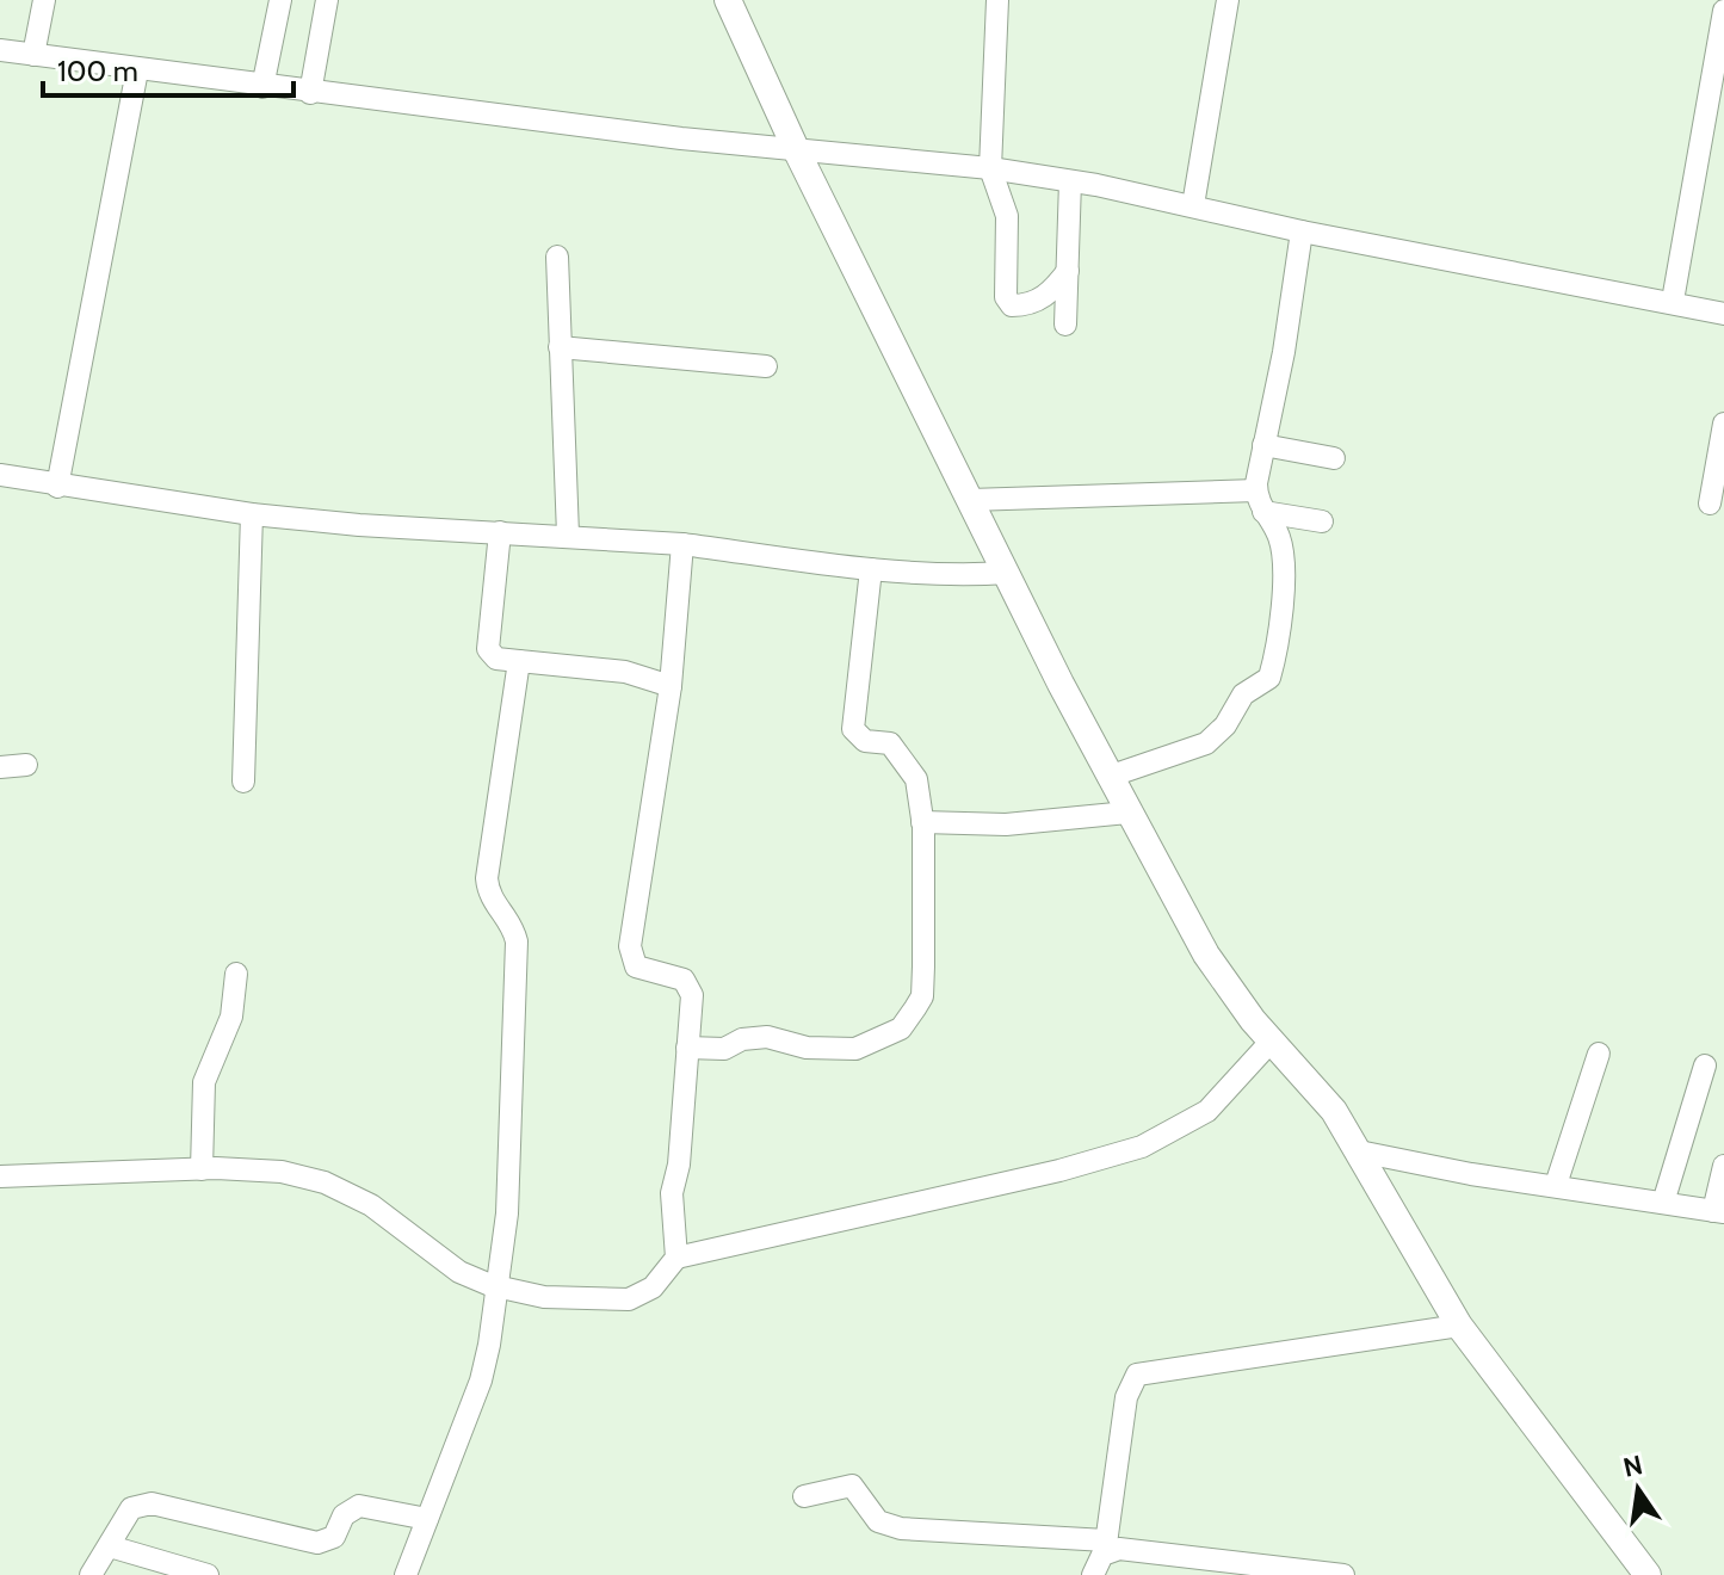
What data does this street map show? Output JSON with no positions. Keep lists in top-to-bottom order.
{
  "scale_bar": "100 m",
  "north": "top"
}
